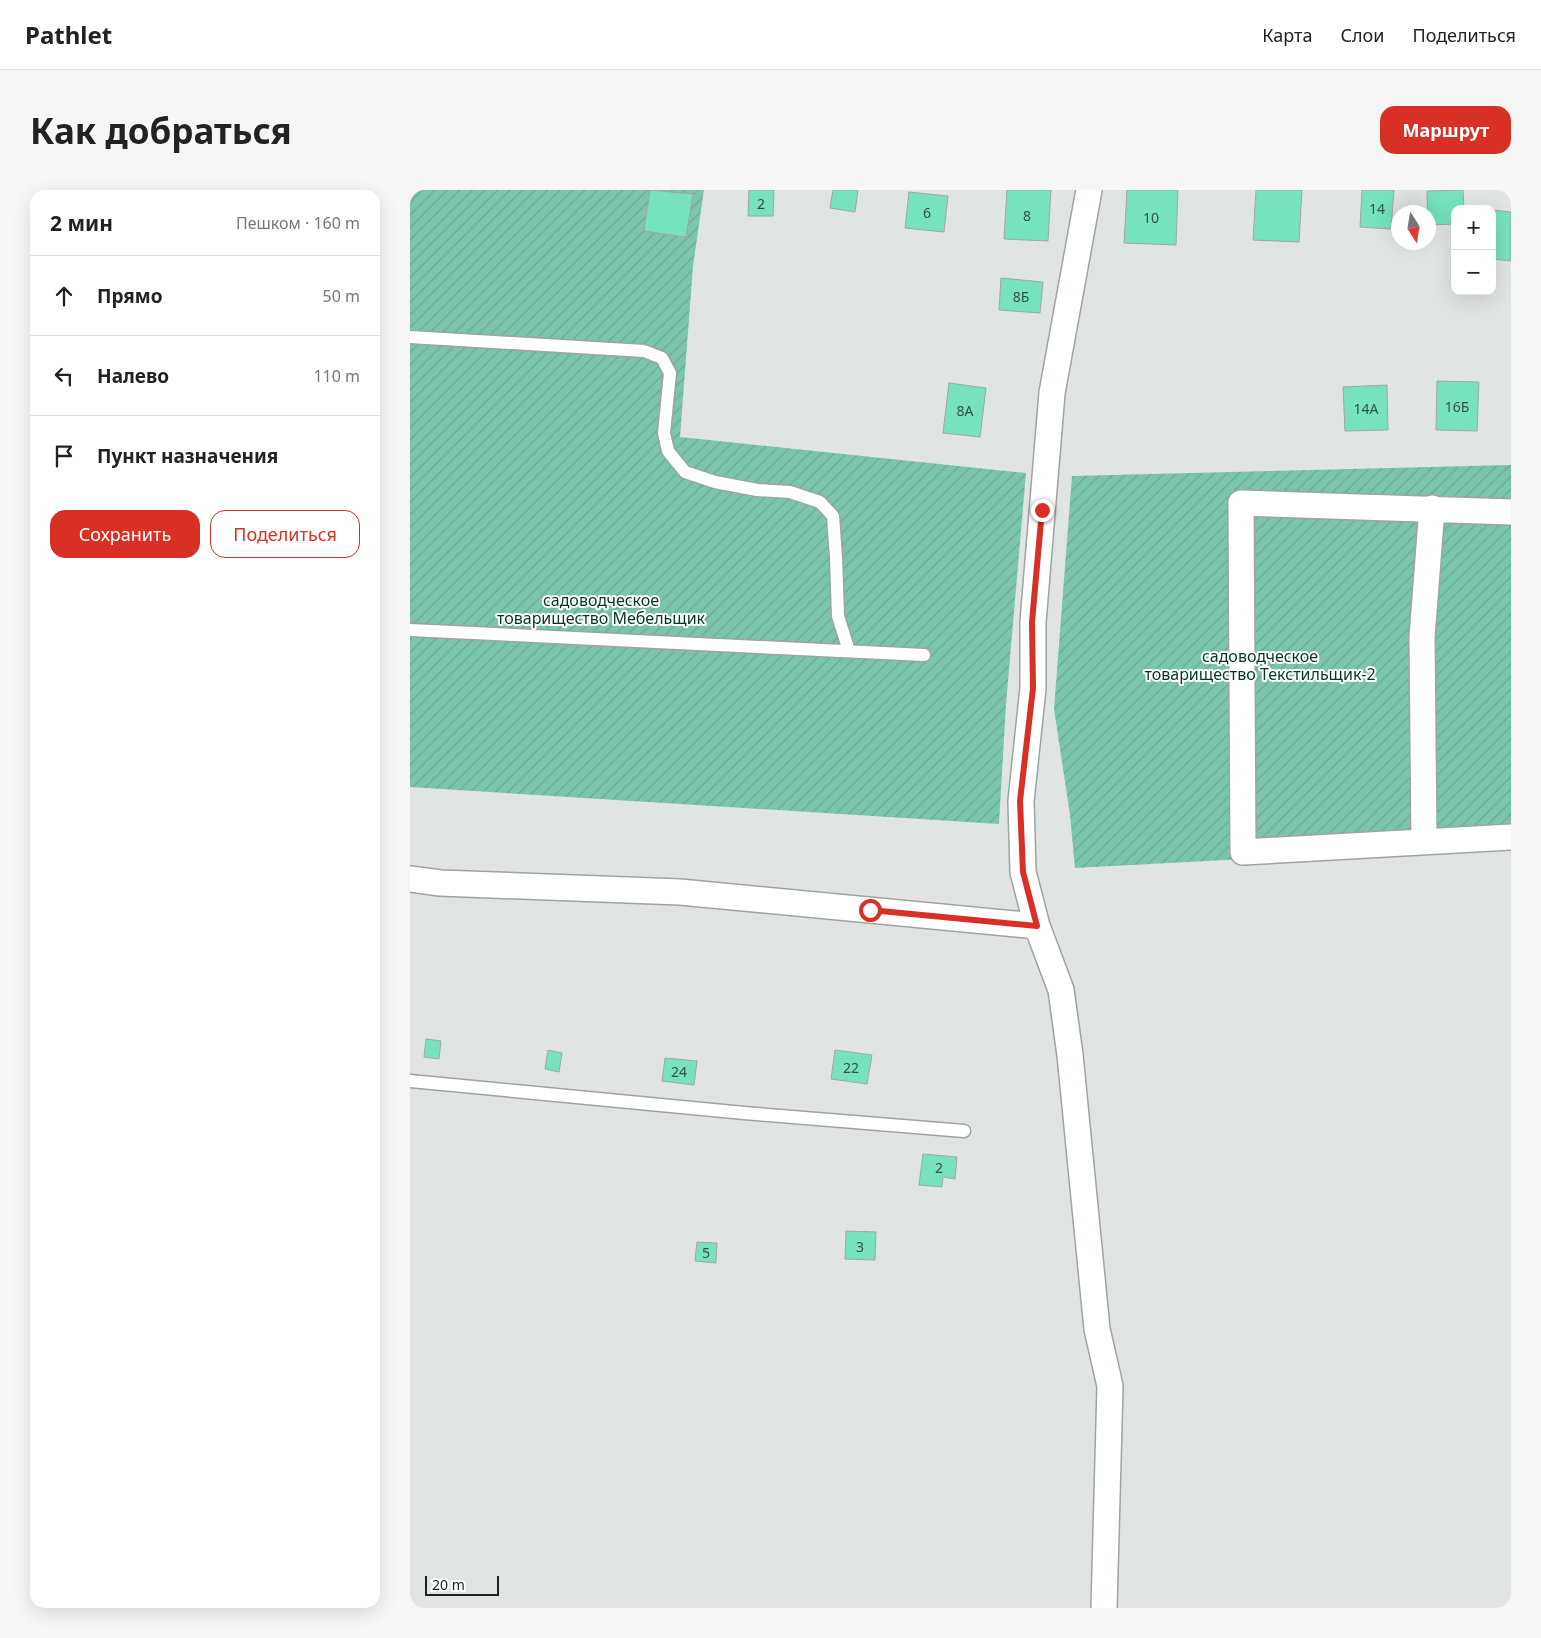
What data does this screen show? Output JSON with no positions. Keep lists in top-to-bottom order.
{
  "parks": ["садоводческое товарищество Мебельщик", "садоводческое товарищество Текстильщик-2"],
  "house_numbers": [
    "2",
    "14",
    "6",
    "8",
    "10",
    "8Б",
    "16Б",
    "14А",
    "8А",
    "22",
    "24",
    "2",
    "3",
    "5"
  ],
  "scale_bar": "20 m",
  "north": "bottom",
  "page": {
    "header": "Pathlet",
    "nav": ["Карта", "Слои", "Поделиться"],
    "buttons": [
      "Маршрут",
      ["Сохранить", "Поделиться"]
    ],
    "title": "Как добраться",
    "heading": ["2 мин", "Пешком · 160 m"],
    "map_buttons": ["+", "−"],
    "list": [
      ["Прямо", "50 m"],
      ["Налево", "110 m"],
      "Пункт назначения"
    ],
    "scale": "20 m"
  }
}
